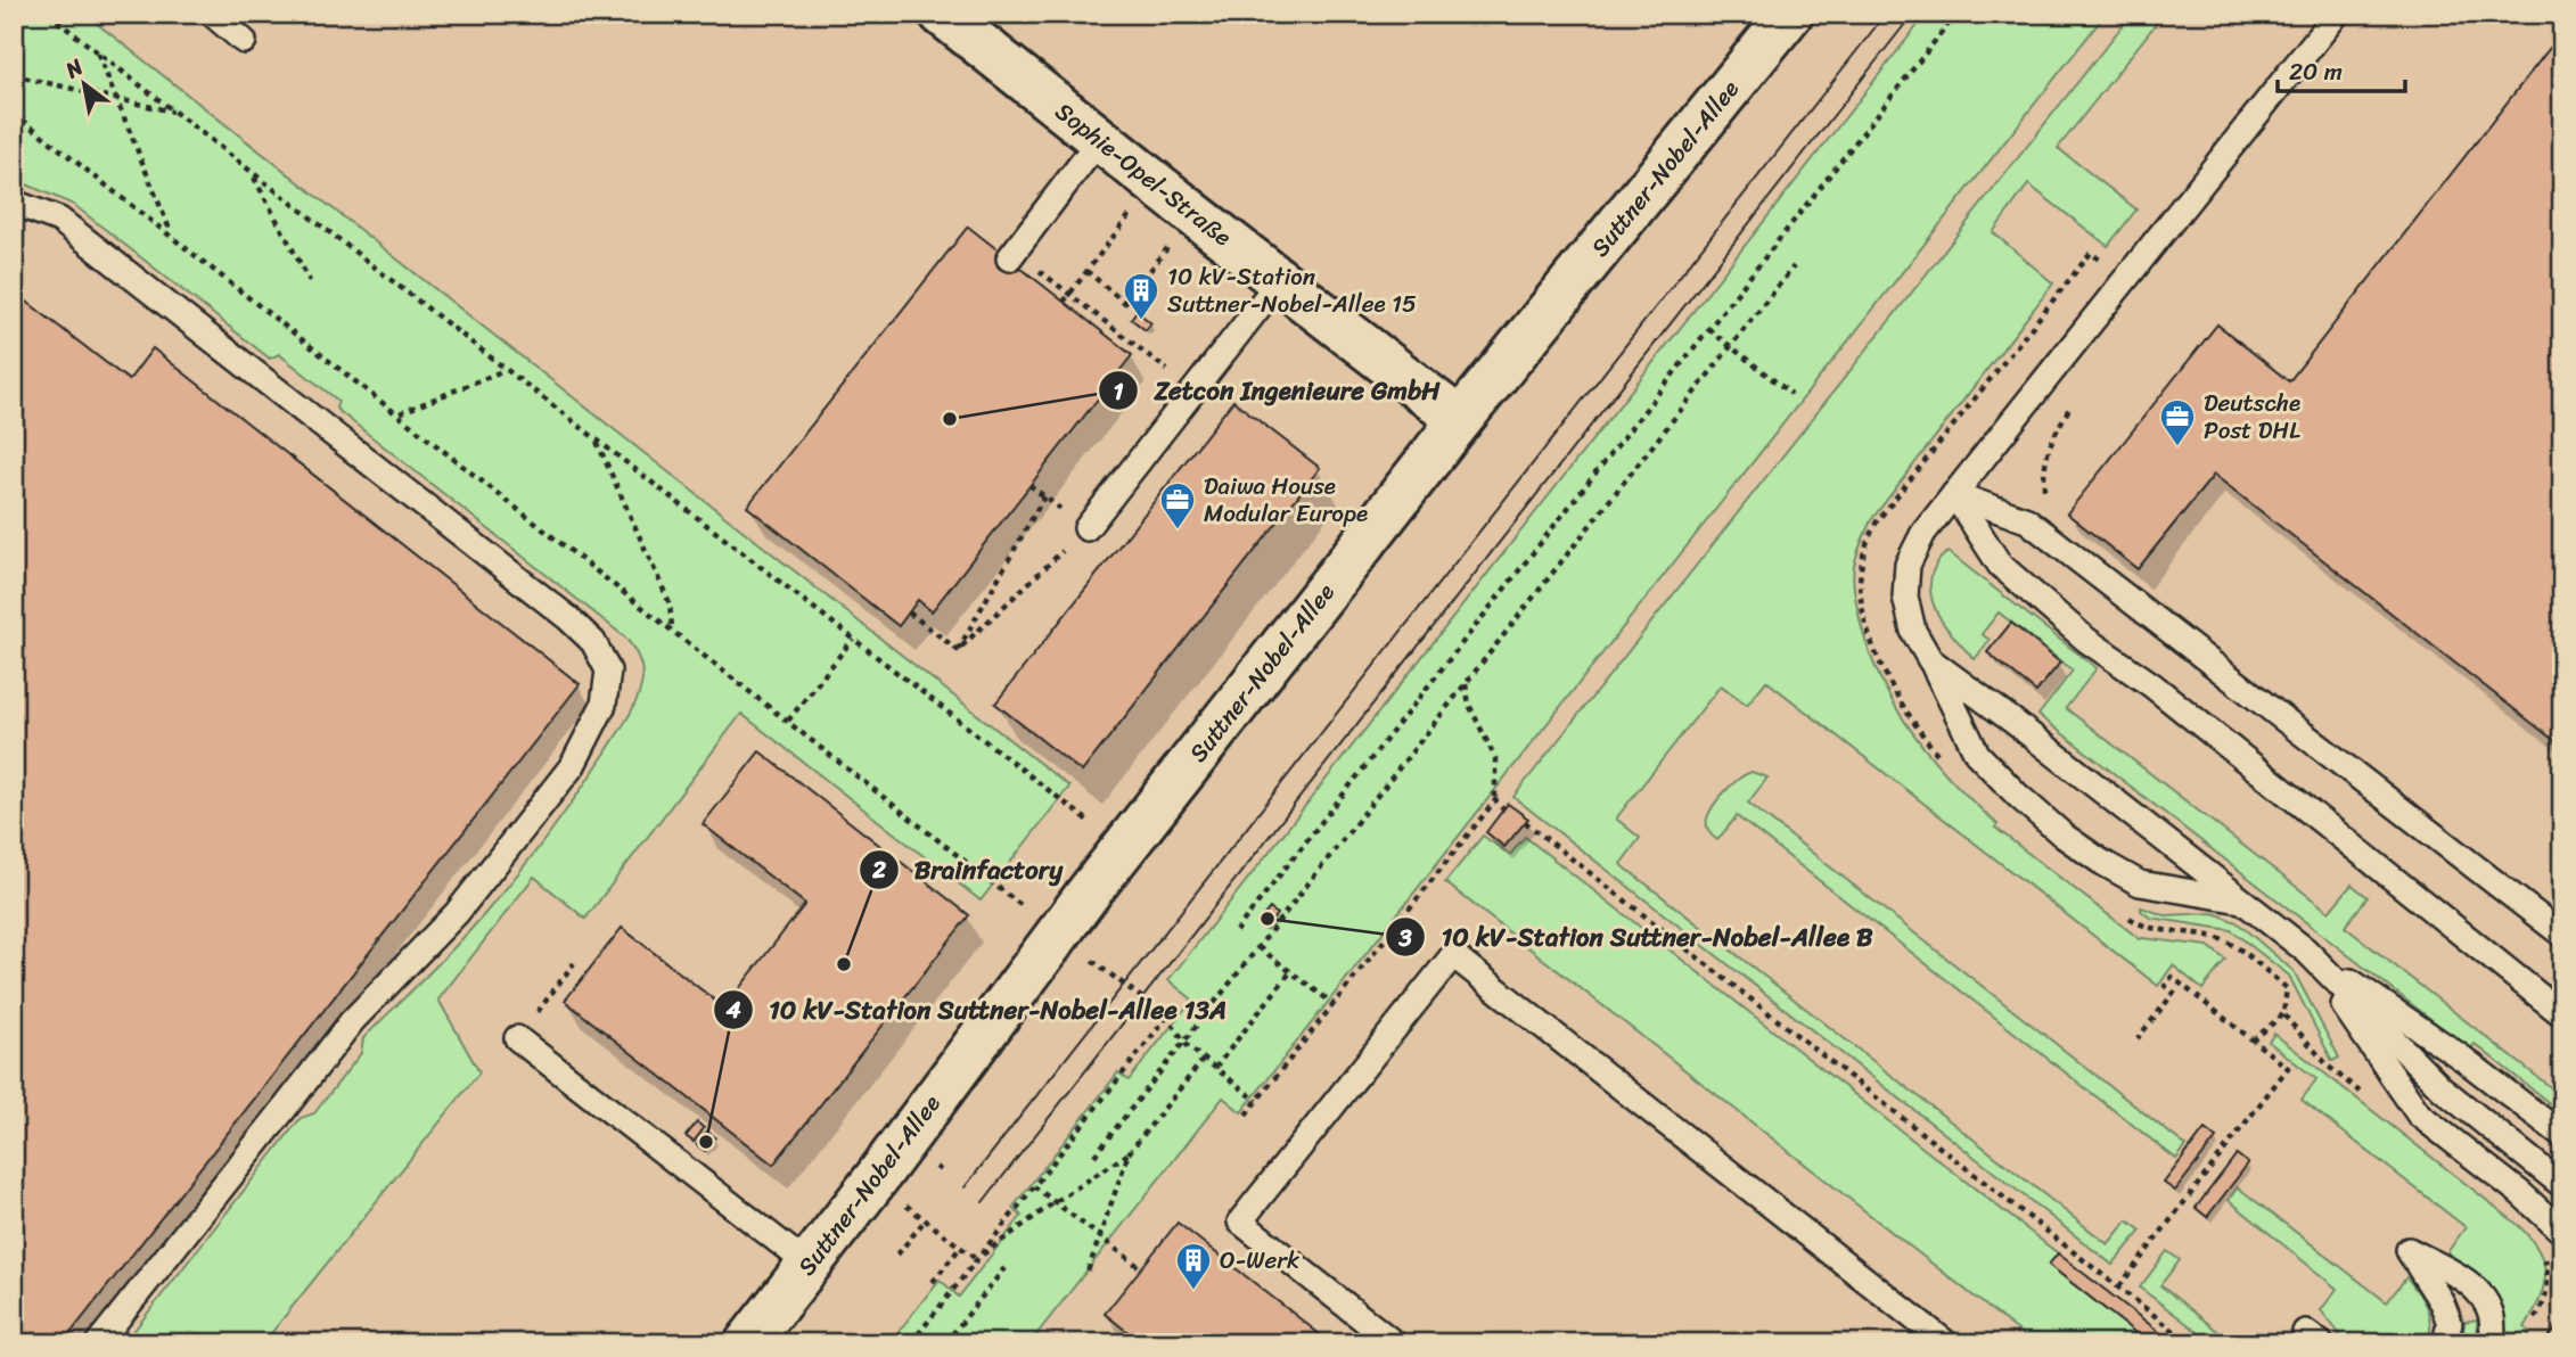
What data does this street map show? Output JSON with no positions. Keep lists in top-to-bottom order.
{
  "streets": {
    "street": ["Suttner-Nobel-Allee", "Sophie-Opel-Straße"]
  },
  "crossings": [
    ["Suttner-Nobel-Allee", "Sophie-Opel-Straße"]
  ],
  "places": {
    "building": ["10 kV-Station Suttner-Nobel-Allee 15", "O-Werk"],
    "other": [
      "Zetcon Ingenieure GmbH",
      "10 kV-Station Suttner-Nobel-Allee B",
      "Brainfactory",
      "10 kV-Station Suttner-Nobel-Allee 13A"
    ],
    "office": ["Deutsche Post DHL", "Daiwa House Modular Europe"]
  },
  "scale_bar": "20 m",
  "north": "top left"
}
